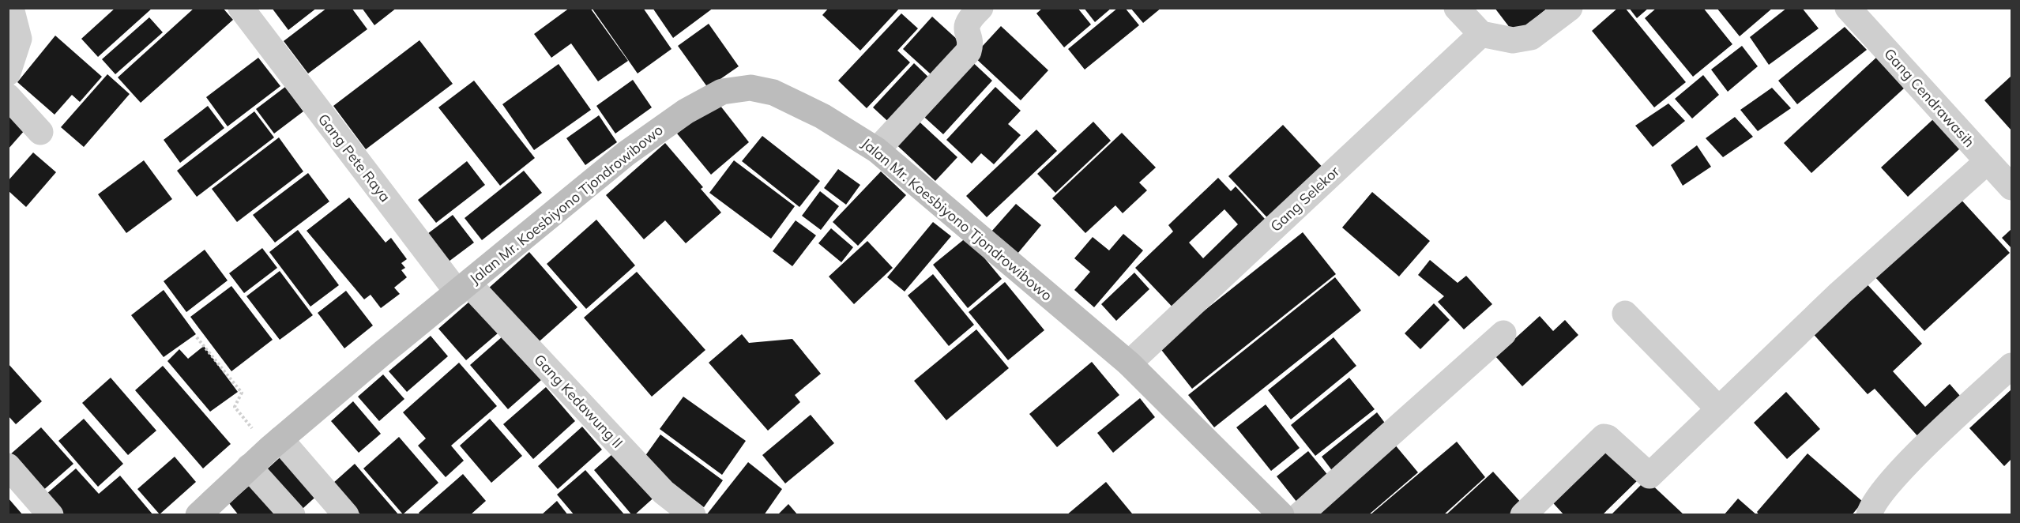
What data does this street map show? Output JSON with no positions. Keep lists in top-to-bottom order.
{
  "streets": {
    "main road": ["Jalan Mr. Koesbiyono Tjondrowibowo"],
    "street": [
      "Gang Cendrawasih",
      "Gang Pete Raya",
      "Gang Selekor",
      "Gang Kedawung II"
    ]
  },
  "crossings": [
    ["Gang Pete Raya", "Jalan Mr. Koesbiyono Tjondrowibowo"],
    ["Gang Pete Raya", "Gang Kedawung II"],
    ["Gang Selekor", "Jalan Mr. Koesbiyono Tjondrowibowo"],
    ["Jalan Mr. Koesbiyono Tjondrowibowo", "Gang Kedawung II"]
  ]
}
